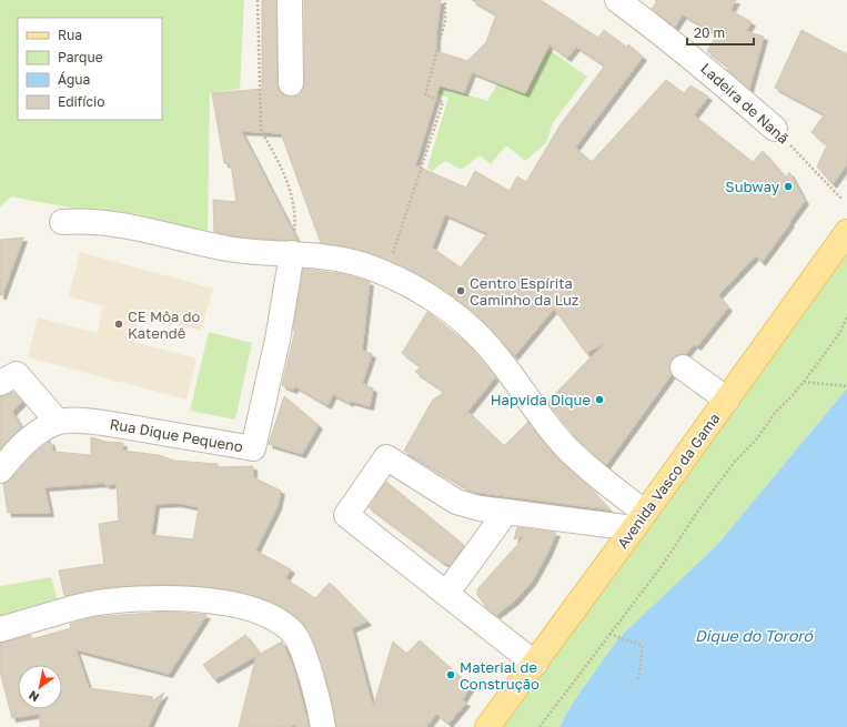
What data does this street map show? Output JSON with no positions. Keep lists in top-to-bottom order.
{
  "streets": {
    "main road": ["Avenida Vasco da Gama"],
    "street": ["Ladeira de Nanã", "Rua Dique Pequeno"]
  },
  "water": ["Dique do Tororó"],
  "places": [
    "Subway",
    "Centro Espírita Caminho da Luz",
    "CE Môa do Katendê",
    "Hapvida Dique",
    "Material de Construção"
  ],
  "legend": [
    "Rua",
    "Parque",
    "Água",
    "Edifício"
  ],
  "scale_bar": "20 m",
  "north": "bottom left"
}
